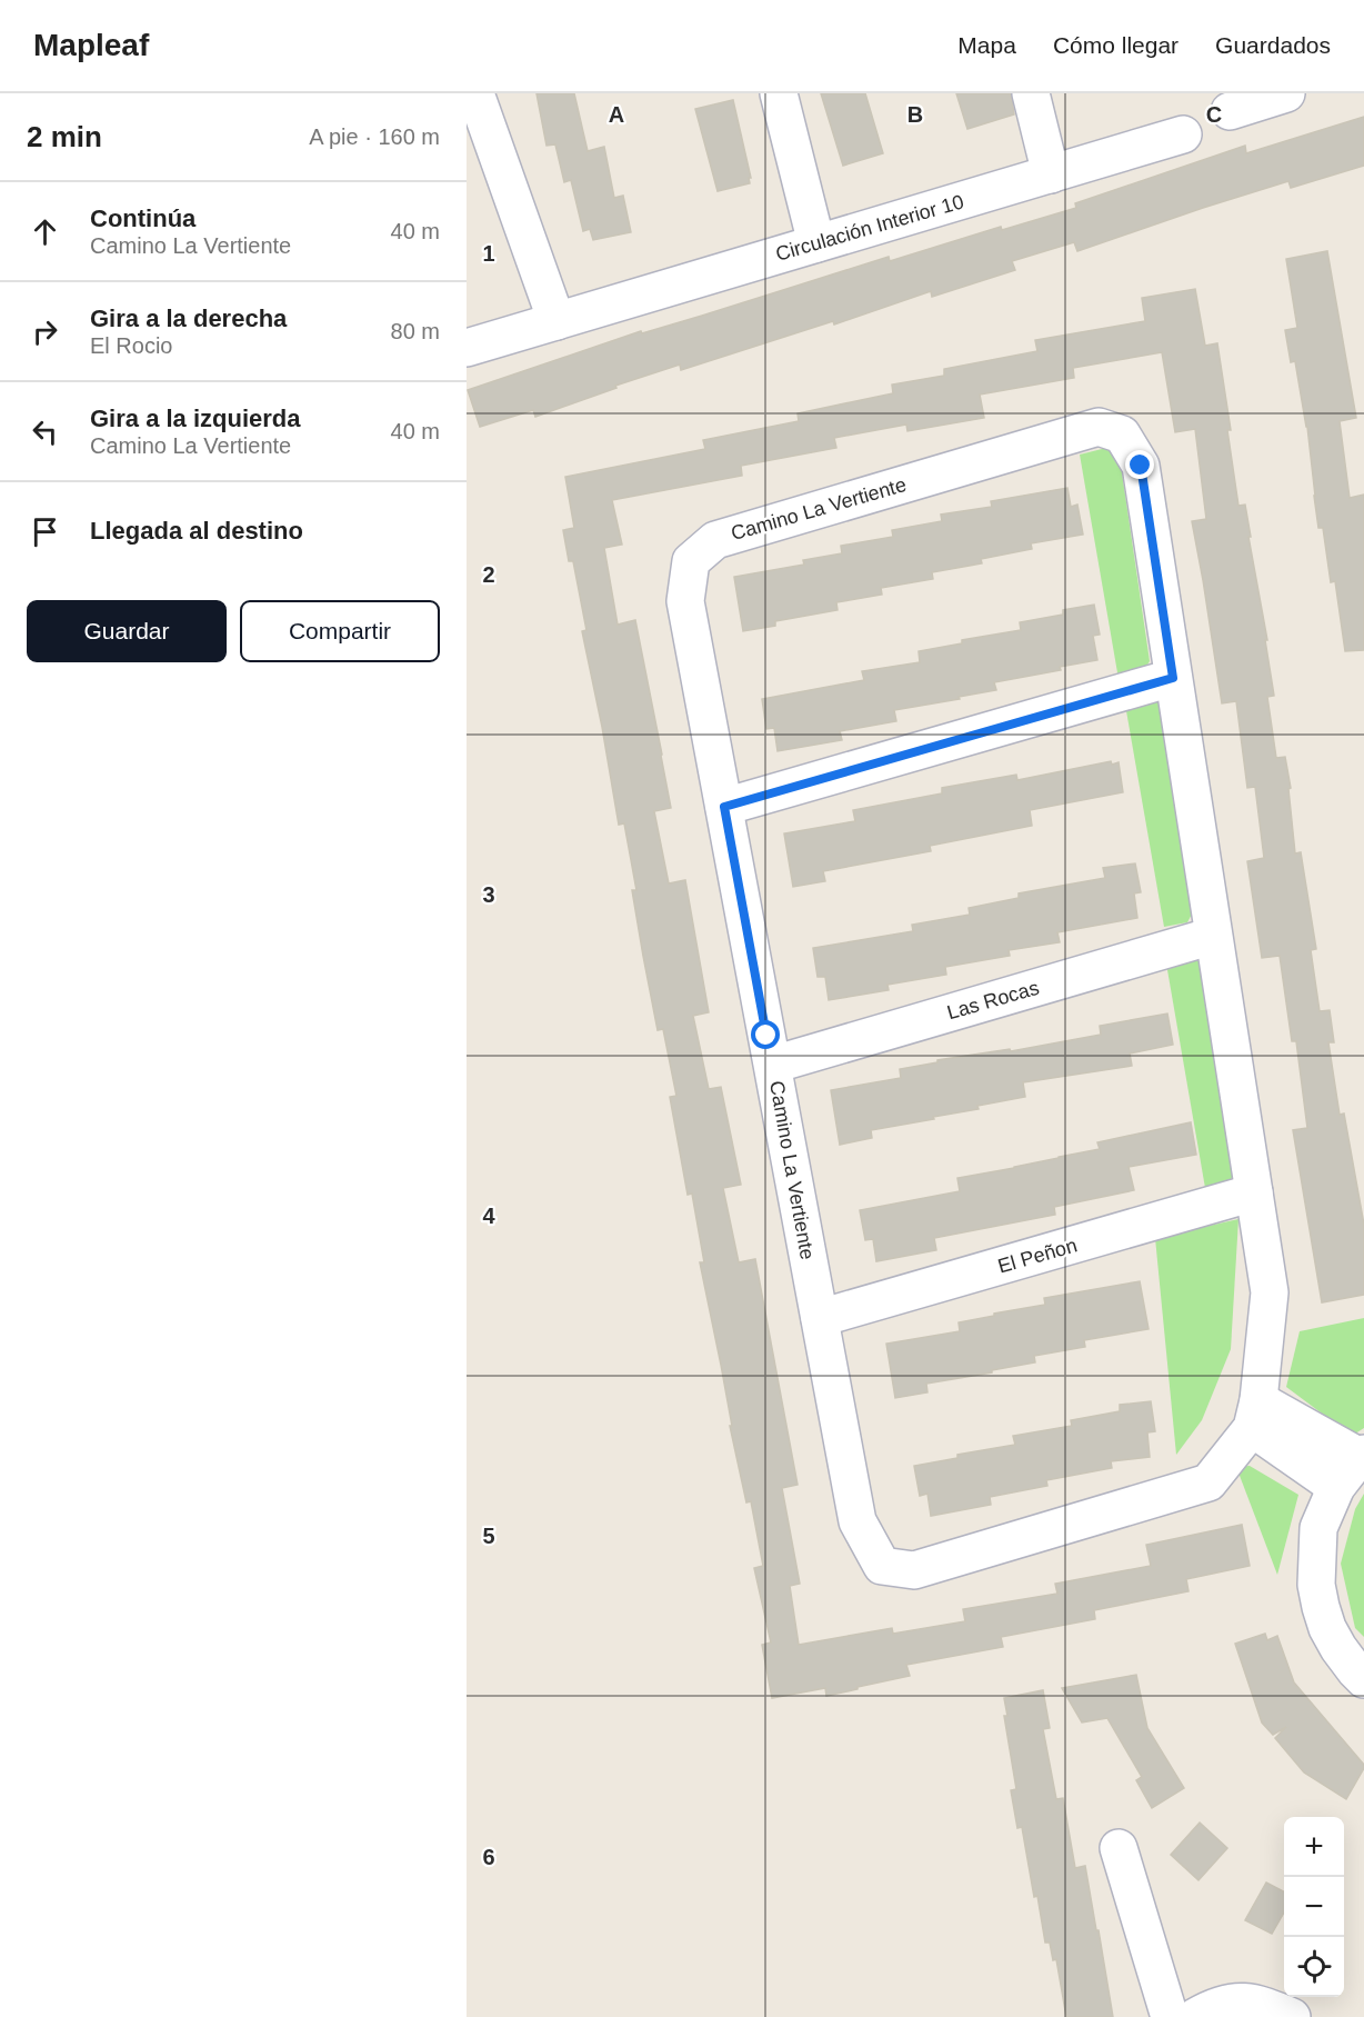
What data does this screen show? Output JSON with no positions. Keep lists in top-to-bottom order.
{
  "streets": {
    "street": [
      "Circulación Interior 10",
      "Camino La Vertiente",
      "Las Rocas",
      "El Peñon"
    ]
  },
  "crossings": [
    ["Camino La Vertiente", "Las Rocas"],
    ["Camino La Vertiente", "El Peñon"]
  ],
  "page": {
    "header": "Mapleaf",
    "nav": ["Mapa", "Cómo llegar", "Guardados"],
    "heading": ["2 min", "A pie · 160 m"],
    "list": [
      ["Continúa", "Camino La Vertiente", "40 m"],
      ["Gira a la derecha", "El Rocio", "80 m"],
      ["Gira a la izquierda", "Camino La Vertiente", "40 m"],
      "Llegada al destino"
    ],
    "buttons": ["Guardar", "Compartir"],
    "map_buttons": ["+", "−"]
  },
  "grid": {
    "columns": ["A", "B", "C"],
    "rows": [
      "1",
      "2",
      "3",
      "4",
      "5",
      "6"
    ]
  }
}
